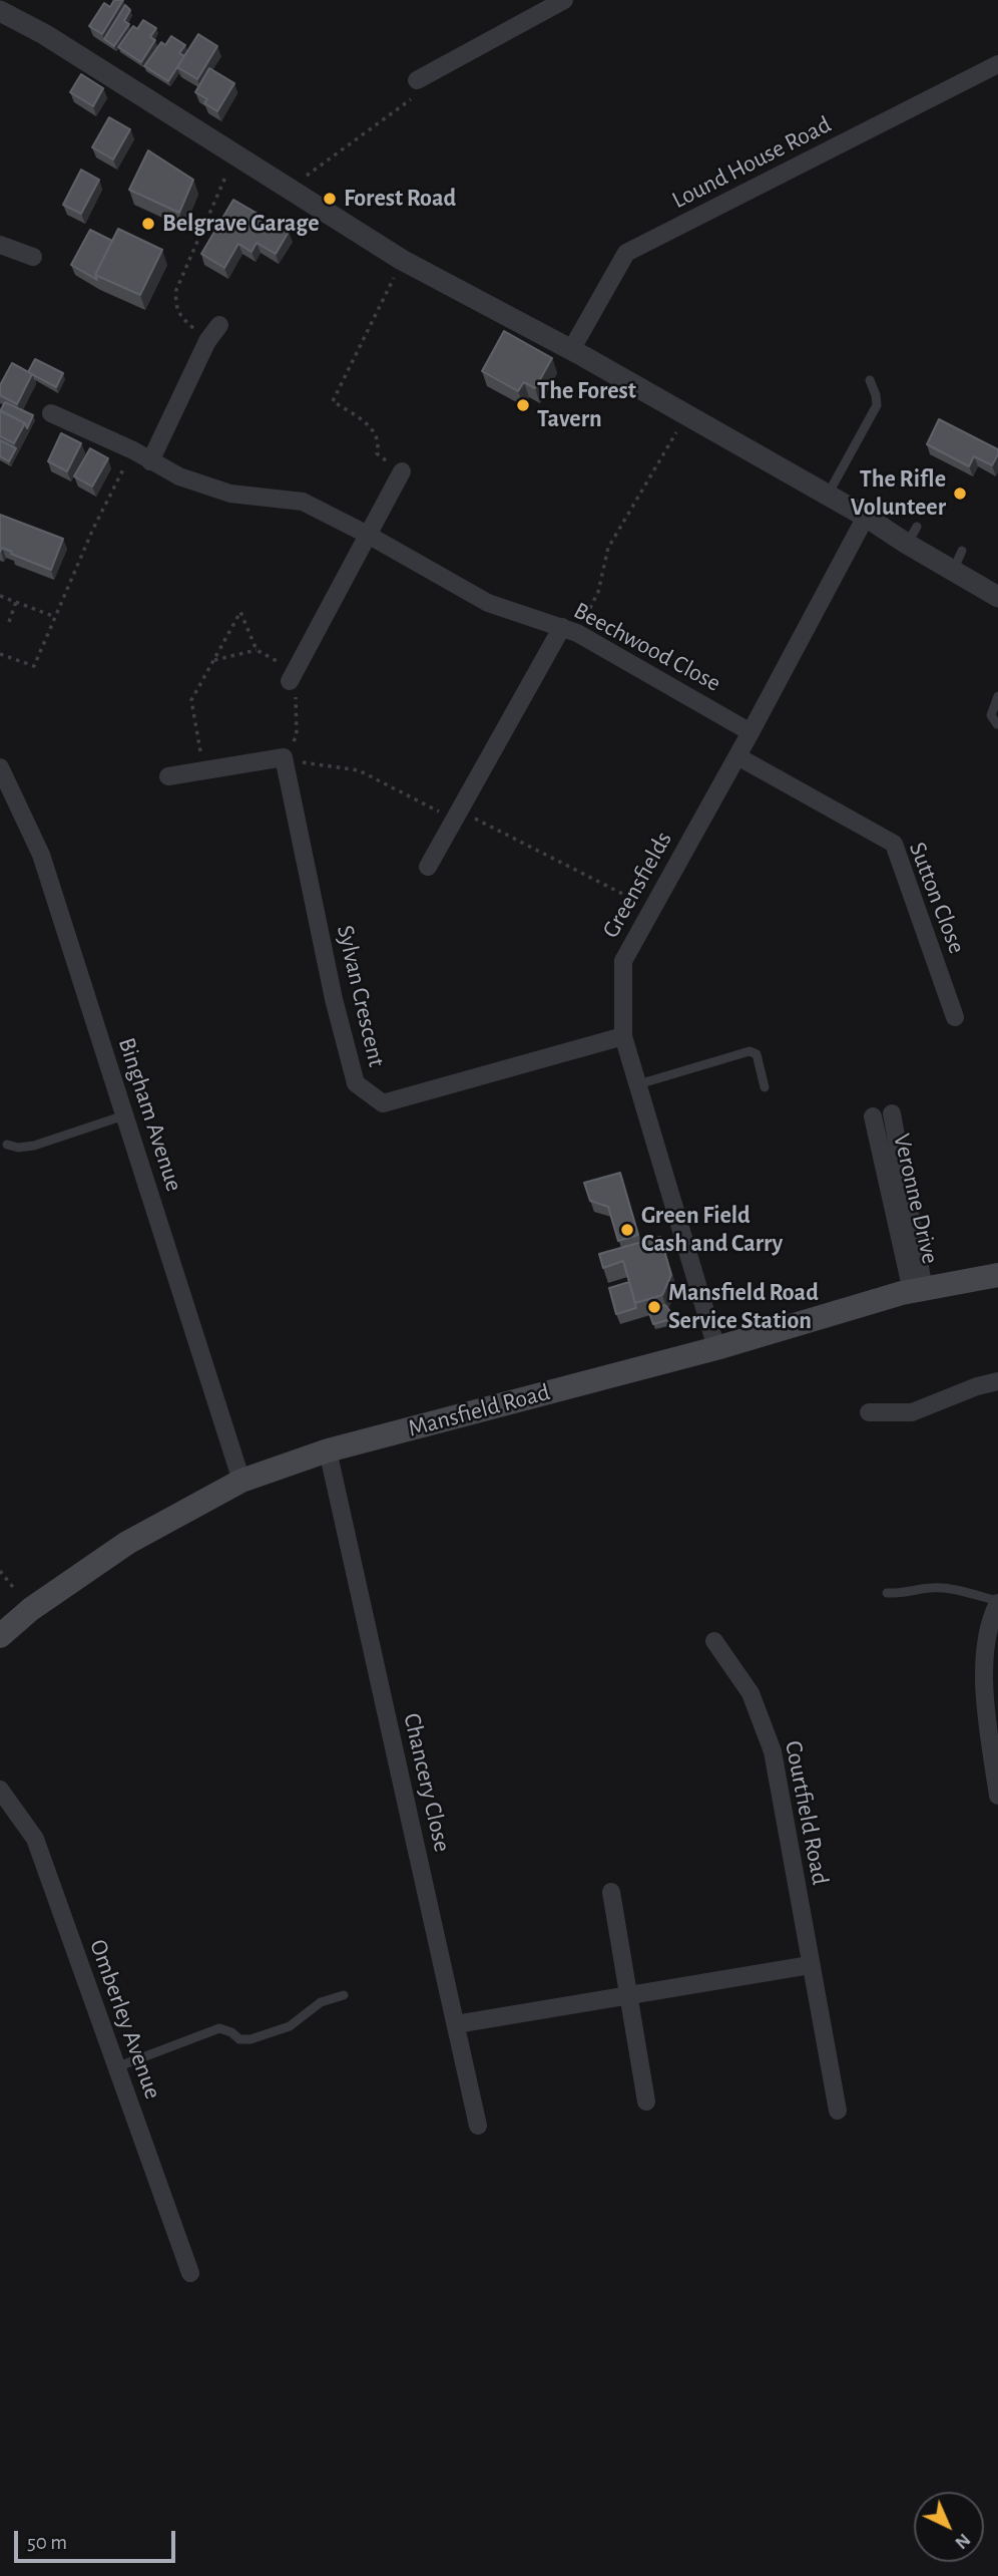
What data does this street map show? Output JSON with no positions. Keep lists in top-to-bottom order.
{
  "streets": {
    "main road": ["Mansfield Road"],
    "street": [
      "Lound House Road",
      "Beechwood Close",
      "Greensfields",
      "Sutton Close",
      "Sylvan Crescent",
      "Bingham Avenue",
      "Veronne Drive",
      "Chancery Close",
      "Courtfield Road",
      "Omberley Avenue"
    ]
  },
  "crossings": [
    ["Beechwood Close", "Greensfields"],
    ["Greensfields", "Sutton Close"],
    ["Greensfields", "Sylvan Crescent"],
    ["Greensfields", "Mansfield Road"],
    ["Bingham Avenue", "Mansfield Road"],
    ["Veronne Drive", "Mansfield Road"],
    ["Mansfield Road", "Chancery Close"]
  ],
  "places": [
    "Forest Road",
    "Belgrave Garage",
    "The Forest Tavern",
    "The Rifle Volunteer",
    "Green Field Cash and Carry",
    "Mansfield Road Service Station"
  ],
  "scale_bar": "50 m",
  "north": "bottom right"
}
